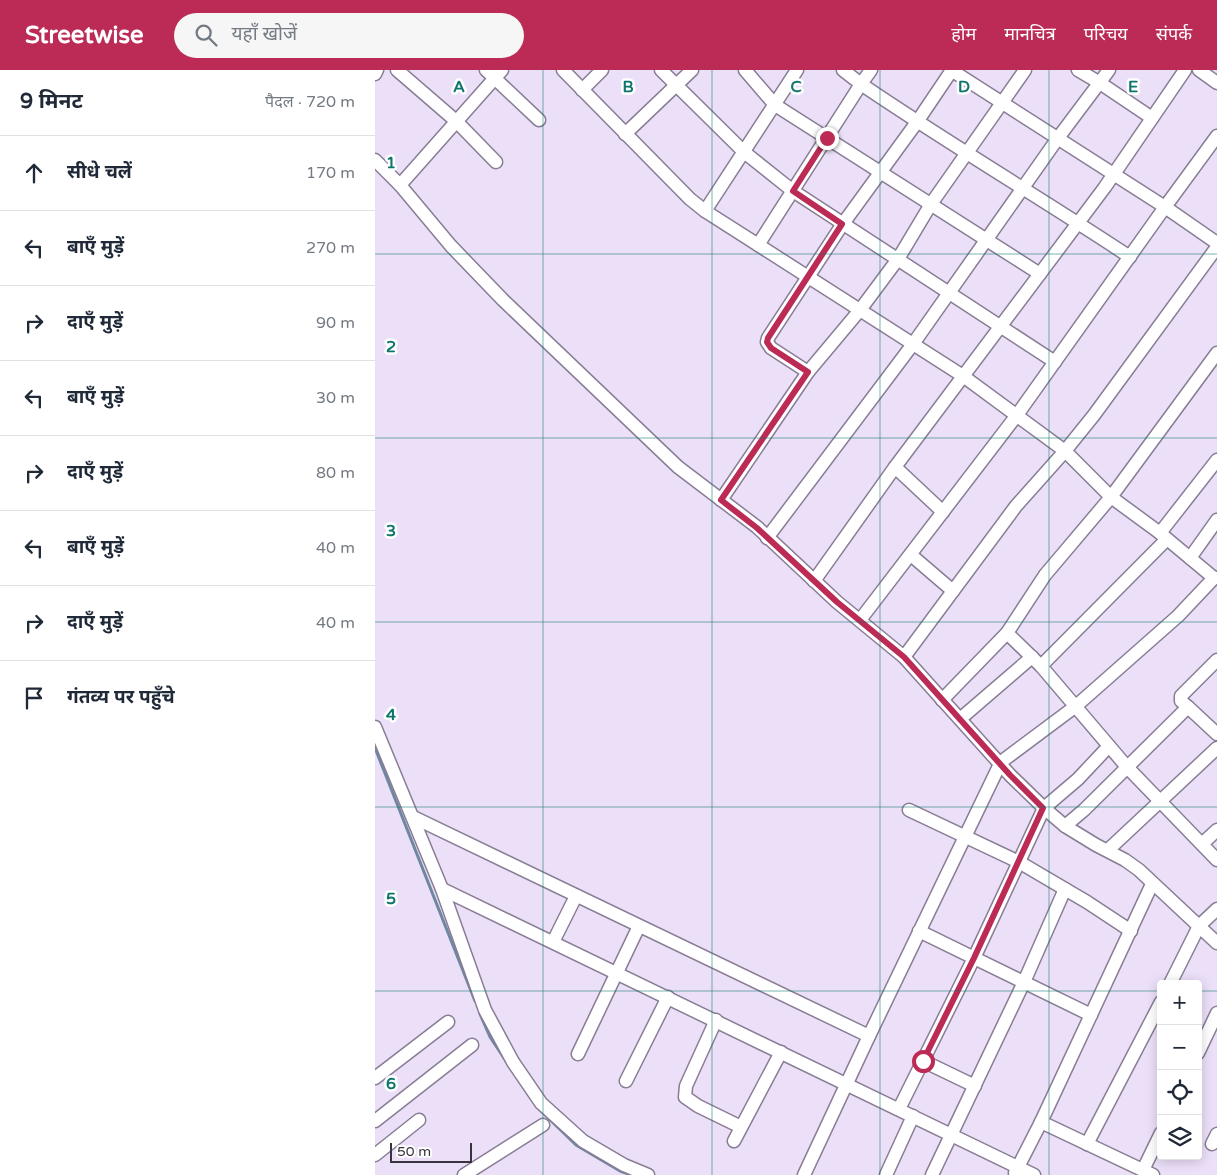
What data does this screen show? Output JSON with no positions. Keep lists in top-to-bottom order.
{
  "scale_bar": "50 m",
  "page": {
    "header": "Streetwise",
    "search": "यहाँ खोजें",
    "nav": [
      "होम",
      "मानचित्र",
      "परिचय",
      "संपर्क"
    ],
    "heading": ["9 मिनट", "पैदल · 720 m"],
    "list": [
      ["सीधे चलें", "170 m"],
      ["बाएँ मुड़ें", "270 m"],
      ["दाएँ मुड़ें", "90 m"],
      ["बाएँ मुड़ें", "30 m"],
      ["दाएँ मुड़ें", "80 m"],
      ["बाएँ मुड़ें", "40 m"],
      ["दाएँ मुड़ें", "40 m"],
      "गंतव्य पर पहुँचे"
    ],
    "map_buttons": ["+", "−"],
    "scale": "50 m"
  },
  "grid": {
    "columns": [
      "A",
      "B",
      "C",
      "D",
      "E"
    ],
    "rows": [
      "1",
      "2",
      "3",
      "4",
      "5",
      "6"
    ]
  }
}
